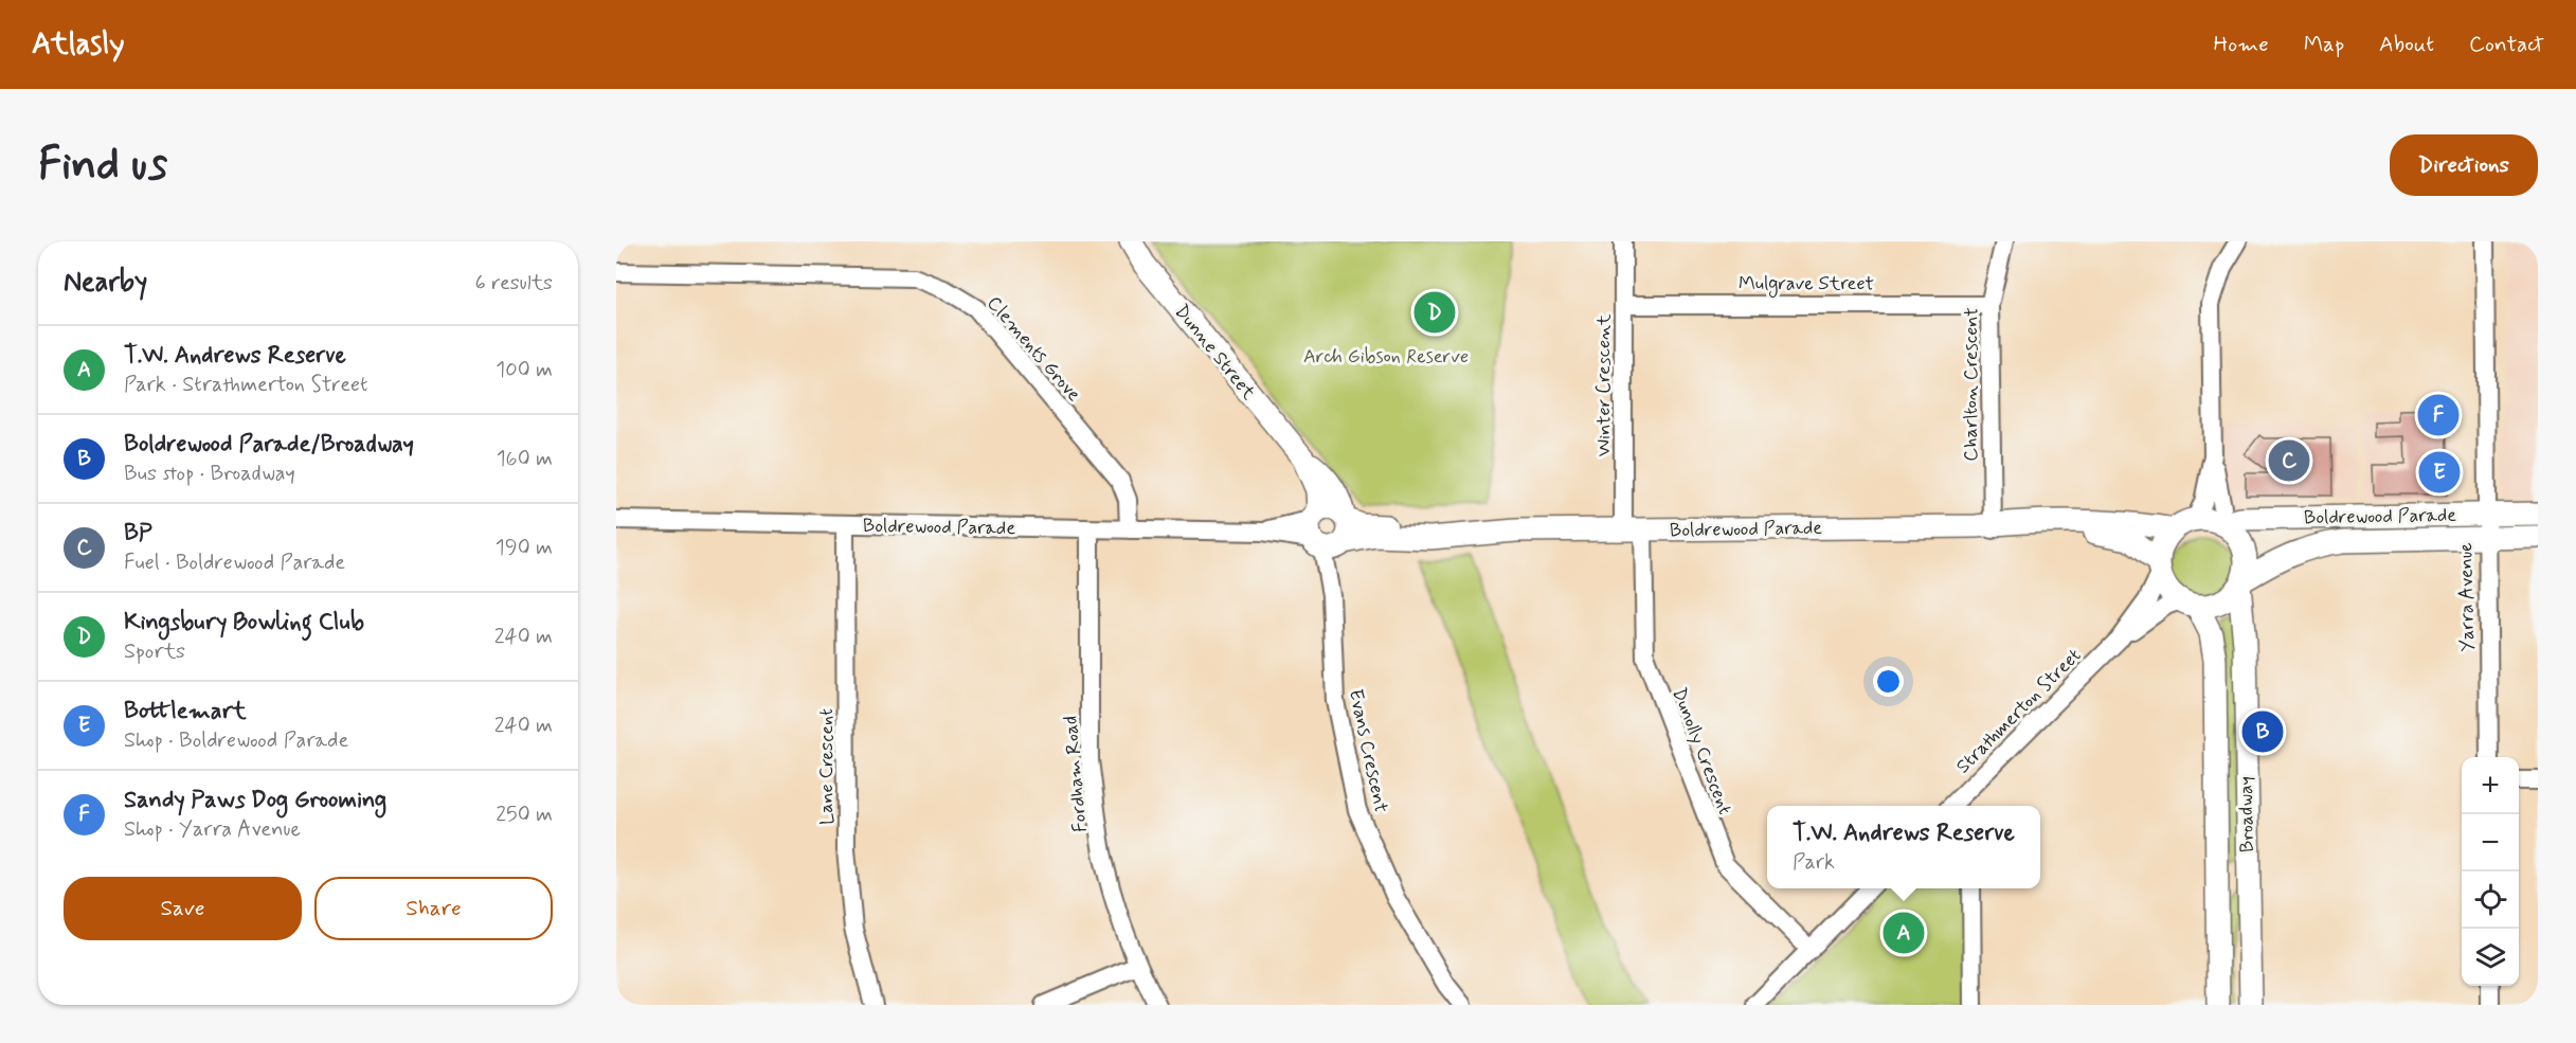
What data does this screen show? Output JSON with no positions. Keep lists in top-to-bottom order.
{
  "streets": {
    "main road": ["Dunne Street", "Boldrewood Parade", "Broadway"],
    "street": [
      "Mulgrave Street",
      "Clements Grove",
      "Charlton Crescent",
      "Winter Crescent",
      "Yarra Avenue",
      "Strathmerton Street",
      "Evans Crescent",
      "Dunolly Crescent",
      "Lane Crescent",
      "Fordham Road"
    ]
  },
  "crossings": [
    ["Mulgrave Street", "Charlton Crescent"],
    ["Mulgrave Street", "Winter Crescent"],
    ["Clements Grove", "Boldrewood Parade"],
    ["Dunne Street", "Boldrewood Parade"],
    ["Dunne Street", "Evans Crescent"],
    ["Charlton Crescent", "Boldrewood Parade"],
    ["Winter Crescent", "Boldrewood Parade"],
    ["Winter Crescent", "Dunolly Crescent"],
    ["Boldrewood Parade", "Yarra Avenue"],
    ["Boldrewood Parade", "Strathmerton Street"],
    ["Boldrewood Parade", "Evans Crescent"],
    ["Boldrewood Parade", "Dunolly Crescent"],
    ["Boldrewood Parade", "Lane Crescent"],
    ["Boldrewood Parade", "Fordham Road"],
    ["Boldrewood Parade", "Broadway"],
    ["Strathmerton Street", "Broadway"]
  ],
  "parks": ["Arch Gibson Reserve"],
  "page": {
    "header": "Atlasly",
    "nav": [
      "Home",
      "Map",
      "About",
      "Contact"
    ],
    "buttons": [
      "Directions",
      ["Save", "Share"]
    ],
    "title": "Find us",
    "heading": ["Nearby", "6 results"],
    "pins": [
      "D",
      "F",
      "C",
      "E",
      "B",
      "A"
    ],
    "list": [
      {
        "mark": "A",
        "name": "T.W. Andrews Reserve",
        "note": "Park · Strathmerton Street",
        "value": "100 m"
      },
      {
        "mark": "B",
        "name": "Boldrewood Parade/Broadway",
        "note": "Bus stop · Broadway",
        "value": "160 m"
      },
      {
        "mark": "C",
        "name": "BP",
        "note": "Fuel · Boldrewood Parade",
        "value": "190 m"
      },
      {
        "mark": "D",
        "name": "Kingsbury Bowling Club",
        "note": "Sports",
        "value": "240 m"
      },
      {
        "mark": "E",
        "name": "Bottlemart",
        "note": "Shop · Boldrewood Parade",
        "value": "240 m"
      },
      {
        "mark": "F",
        "name": "Sandy Paws Dog Grooming",
        "note": "Shop · Yarra Avenue",
        "value": "250 m"
      }
    ],
    "map_buttons": ["+", "−"],
    "popup": ["T.W. Andrews Reserve", "Park"]
  }
}
